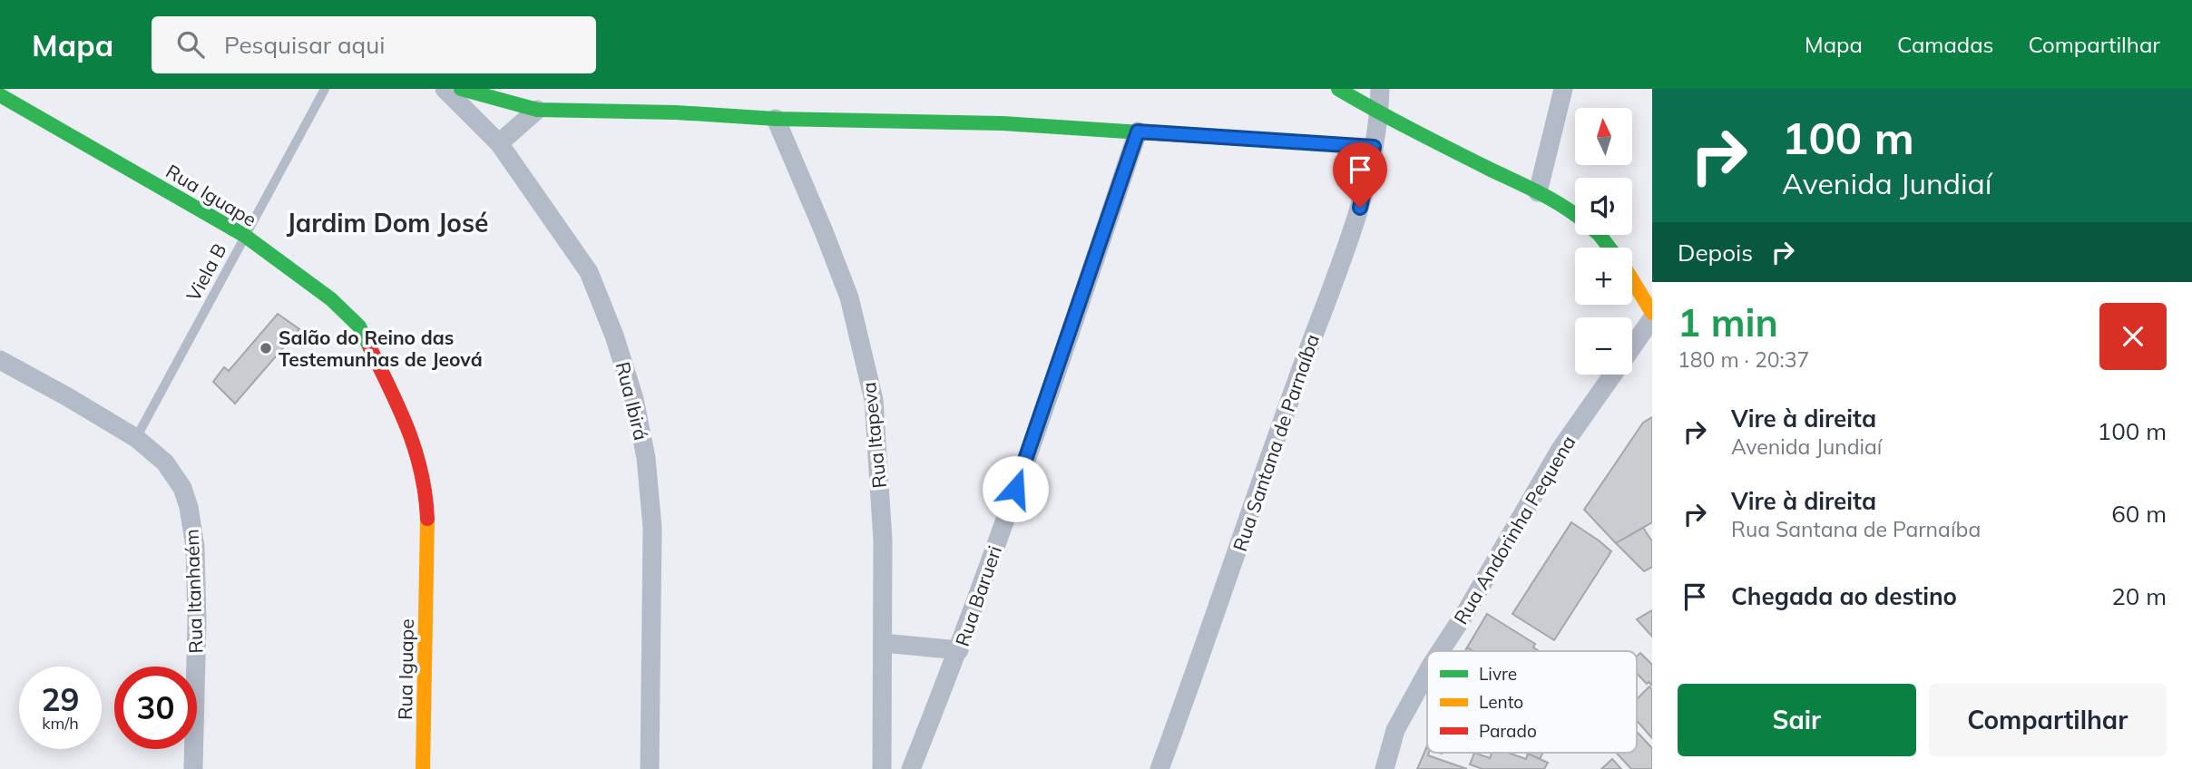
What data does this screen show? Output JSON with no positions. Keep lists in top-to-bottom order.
{
  "streets": {
    "street": [
      "Rua Iguape",
      "Rua Ibirá",
      "Rua Itapeva",
      "Rua Santana de Parnaíba",
      "Rua Andorinha Pequena",
      "Rua Itanhaém",
      "Rua Barueri"
    ],
    "lane": ["Viela B"]
  },
  "crossings": [
    ["Rua Iguape", "Viela B"],
    ["Viela B", "Rua Itanhaém"]
  ],
  "districts": ["Jardim Dom José"],
  "places": ["Salão do Reino das Testemunhas de Jeová"],
  "legend": ["Livre", "Lento", "Parado"],
  "north": "top",
  "page": {
    "header": "Mapa",
    "search": "Pesquisar aqui",
    "nav": ["Mapa", "Camadas", "Compartilhar"],
    "turn": ["100 m", "Avenida Jundiaí"],
    "map_buttons": ["+", "−"],
    "then": "Depois",
    "heading": ["1 min", "180 m · 20:37"],
    "list": [
      {
        "name": "Vire à direita",
        "note": "Avenida Jundiaí",
        "value": "100 m"
      },
      {
        "name": "Vire à direita",
        "note": "Rua Santana de Parnaíba",
        "value": "60 m"
      },
      {
        "name": "Chegada ao destino",
        "value": "20 m"
      }
    ],
    "speed": "29 km/h",
    "limit": "30",
    "buttons": ["Sair", "Compartilhar"]
  }
}
